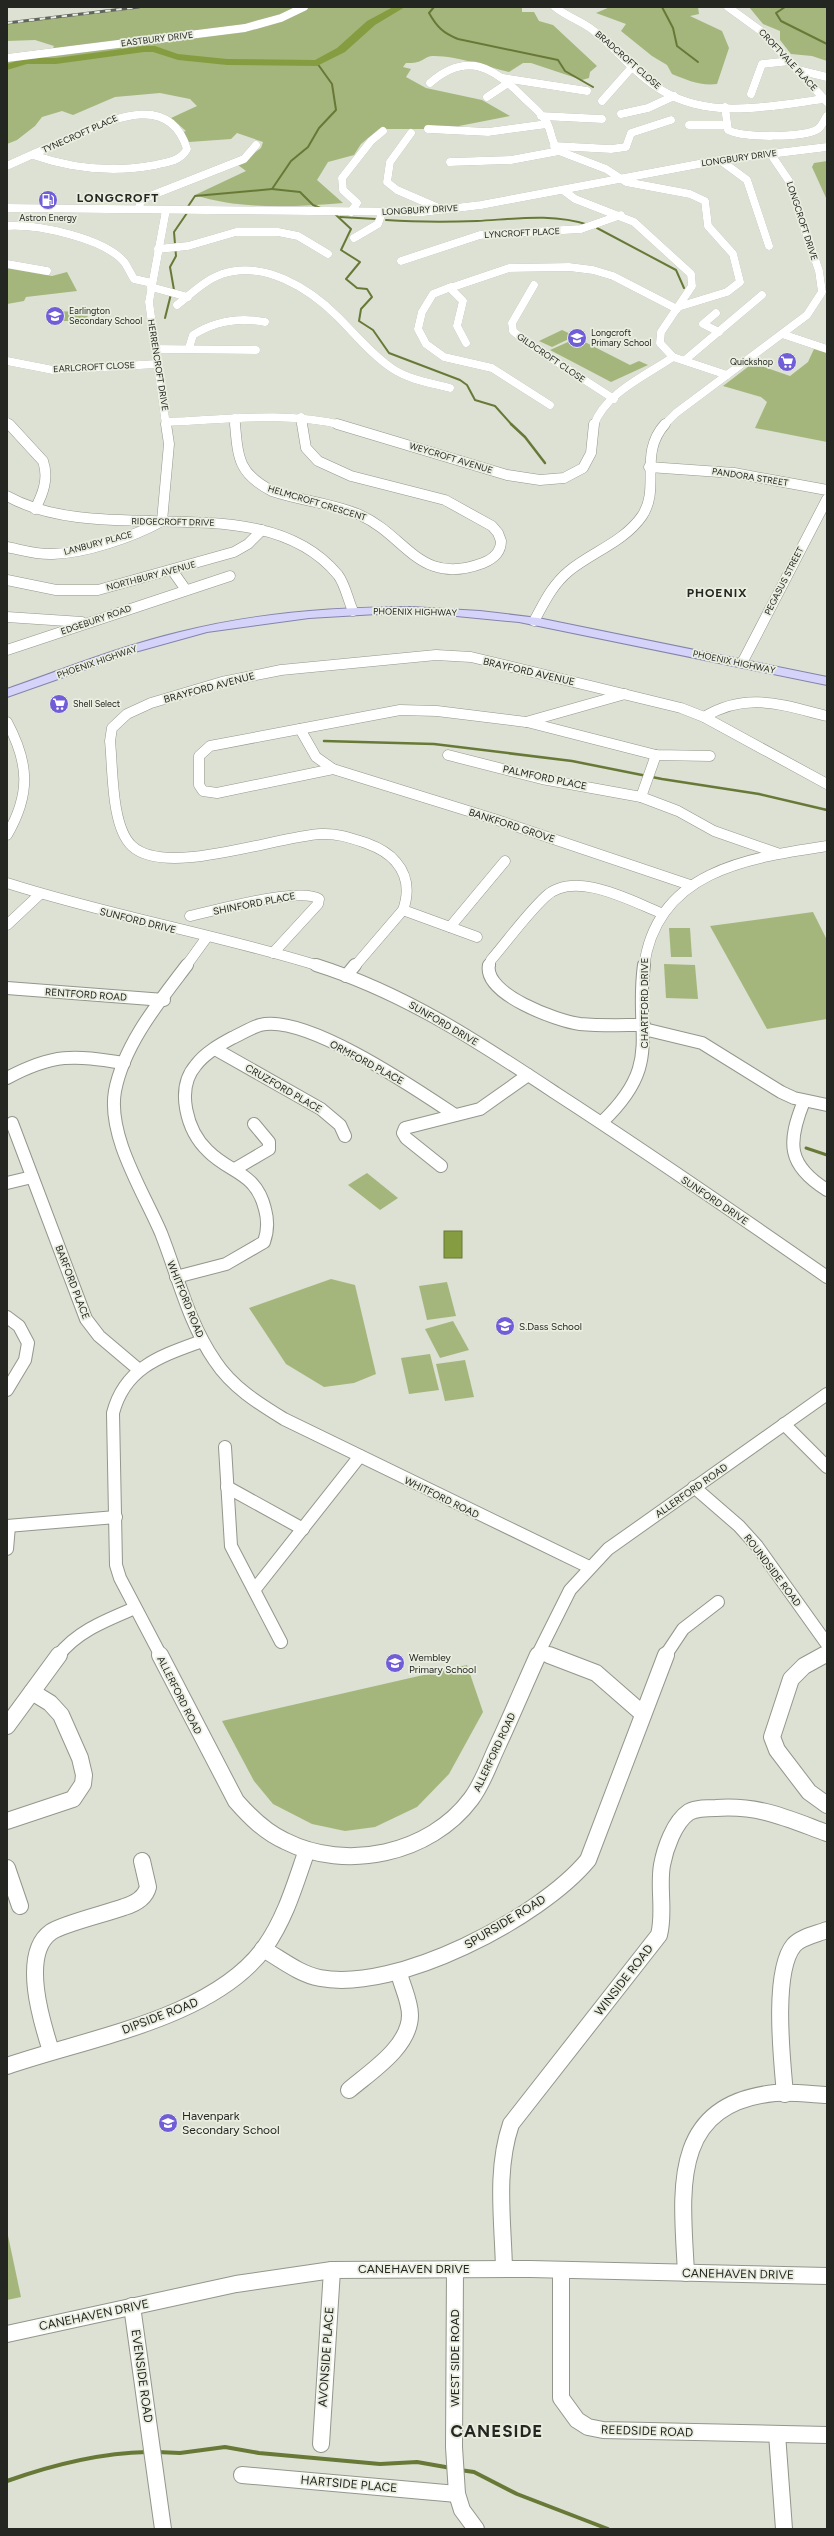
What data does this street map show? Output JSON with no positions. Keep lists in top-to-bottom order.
{
  "streets": {
    "main road": ["PHOENIX HIGHWAY"],
    "street": [
      "EASTBURY DRIVE",
      "BRADCROFT CLOSE",
      "CROFTVALE PLACE",
      "TYNECROFT PLACE",
      "LONGBURY DRIVE",
      "LONGCROFT DRIVE",
      "LYNCROFT PLACE",
      "GILDCROFT CLOSE",
      "HERRENCROFT DRIVE",
      "EARLCROFT CLOSE",
      "WEYCROFT AVENUE",
      "PANDORA STREET",
      "HELMCROFT CRESCENT",
      "RIDGECROFT DRIVE",
      "LANBURY PLACE",
      "NORTHBURY AVENUE",
      "PEGASUS STREET",
      "EDGEBURY ROAD",
      "BRAYFORD AVENUE",
      "PALMFORD PLACE",
      "BANKFORD GROVE",
      "SHINFORD PLACE",
      "SUNFORD DRIVE",
      "RENTFORD ROAD",
      "CHARTFORD DRIVE",
      "ORMFORD PLACE",
      "CRUZFORD PLACE",
      "BARFORD PLACE",
      "WHITFORD ROAD",
      "ALLERFORD ROAD",
      "ROUNDSIDE ROAD",
      "SPURSIDE ROAD",
      "WINSIDE ROAD",
      "DIPSIDE ROAD",
      "CANEHAVEN DRIVE",
      "AVONSIDE PLACE",
      "WEST SIDE ROAD",
      "EVENSIDE ROAD",
      "REEDSIDE ROAD",
      "HARTSIDE PLACE"
    ]
  },
  "crossings": [
    ["BRADCROFT CLOSE", "CROFTVALE PLACE"],
    ["LONGBURY DRIVE", "LONGCROFT DRIVE"],
    ["LONGBURY DRIVE", "HERRENCROFT DRIVE"],
    ["LONGCROFT DRIVE", "PANDORA STREET"],
    ["LONGCROFT DRIVE", "PHOENIX HIGHWAY"],
    ["GILDCROFT CLOSE", "WEYCROFT AVENUE"],
    ["HERRENCROFT DRIVE", "EARLCROFT CLOSE"],
    ["HERRENCROFT DRIVE", "WEYCROFT AVENUE"],
    ["HERRENCROFT DRIVE", "RIDGECROFT DRIVE"],
    ["HERRENCROFT DRIVE", "LANBURY PLACE"],
    ["WEYCROFT AVENUE", "HELMCROFT CRESCENT"],
    ["RIDGECROFT DRIVE", "LANBURY PLACE"],
    ["RIDGECROFT DRIVE", "NORTHBURY AVENUE"],
    ["RIDGECROFT DRIVE", "PHOENIX HIGHWAY"],
    ["PEGASUS STREET", "PHOENIX HIGHWAY"],
    ["BRAYFORD AVENUE", "BANKFORD GROVE"],
    ["BRAYFORD AVENUE", "SUNFORD DRIVE"],
    ["PALMFORD PLACE", "CHARTFORD DRIVE"],
    ["BANKFORD GROVE", "CHARTFORD DRIVE"],
    ["SHINFORD PLACE", "SUNFORD DRIVE"],
    ["SUNFORD DRIVE", "CHARTFORD DRIVE"],
    ["SUNFORD DRIVE", "WHITFORD ROAD"],
    ["RENTFORD ROAD", "WHITFORD ROAD"],
    ["ORMFORD PLACE", "CRUZFORD PLACE"],
    ["ORMFORD PLACE", "WHITFORD ROAD"],
    ["BARFORD PLACE", "ALLERFORD ROAD"],
    ["WHITFORD ROAD", "ALLERFORD ROAD"],
    ["ALLERFORD ROAD", "ROUNDSIDE ROAD"],
    ["ALLERFORD ROAD", "DIPSIDE ROAD"],
    ["SPURSIDE ROAD", "DIPSIDE ROAD"],
    ["WINSIDE ROAD", "CANEHAVEN DRIVE"],
    ["CANEHAVEN DRIVE", "AVONSIDE PLACE"],
    ["CANEHAVEN DRIVE", "WEST SIDE ROAD"],
    ["CANEHAVEN DRIVE", "EVENSIDE ROAD"],
    ["CANEHAVEN DRIVE", "REEDSIDE ROAD"],
    ["WEST SIDE ROAD", "HARTSIDE PLACE"]
  ],
  "districts": ["LONGCROFT", "PHOENIX", "CANESIDE"],
  "places": {
    "fuel station": ["Astron Energy"],
    "school or university": [
      "Earlington Secondary School",
      "Longcroft Primary School",
      "S.Dass School",
      "Wembley Primary School",
      "Havenpark Secondary School"
    ],
    "supermarket": ["Quickshop", "Shell Select"]
  }
}
